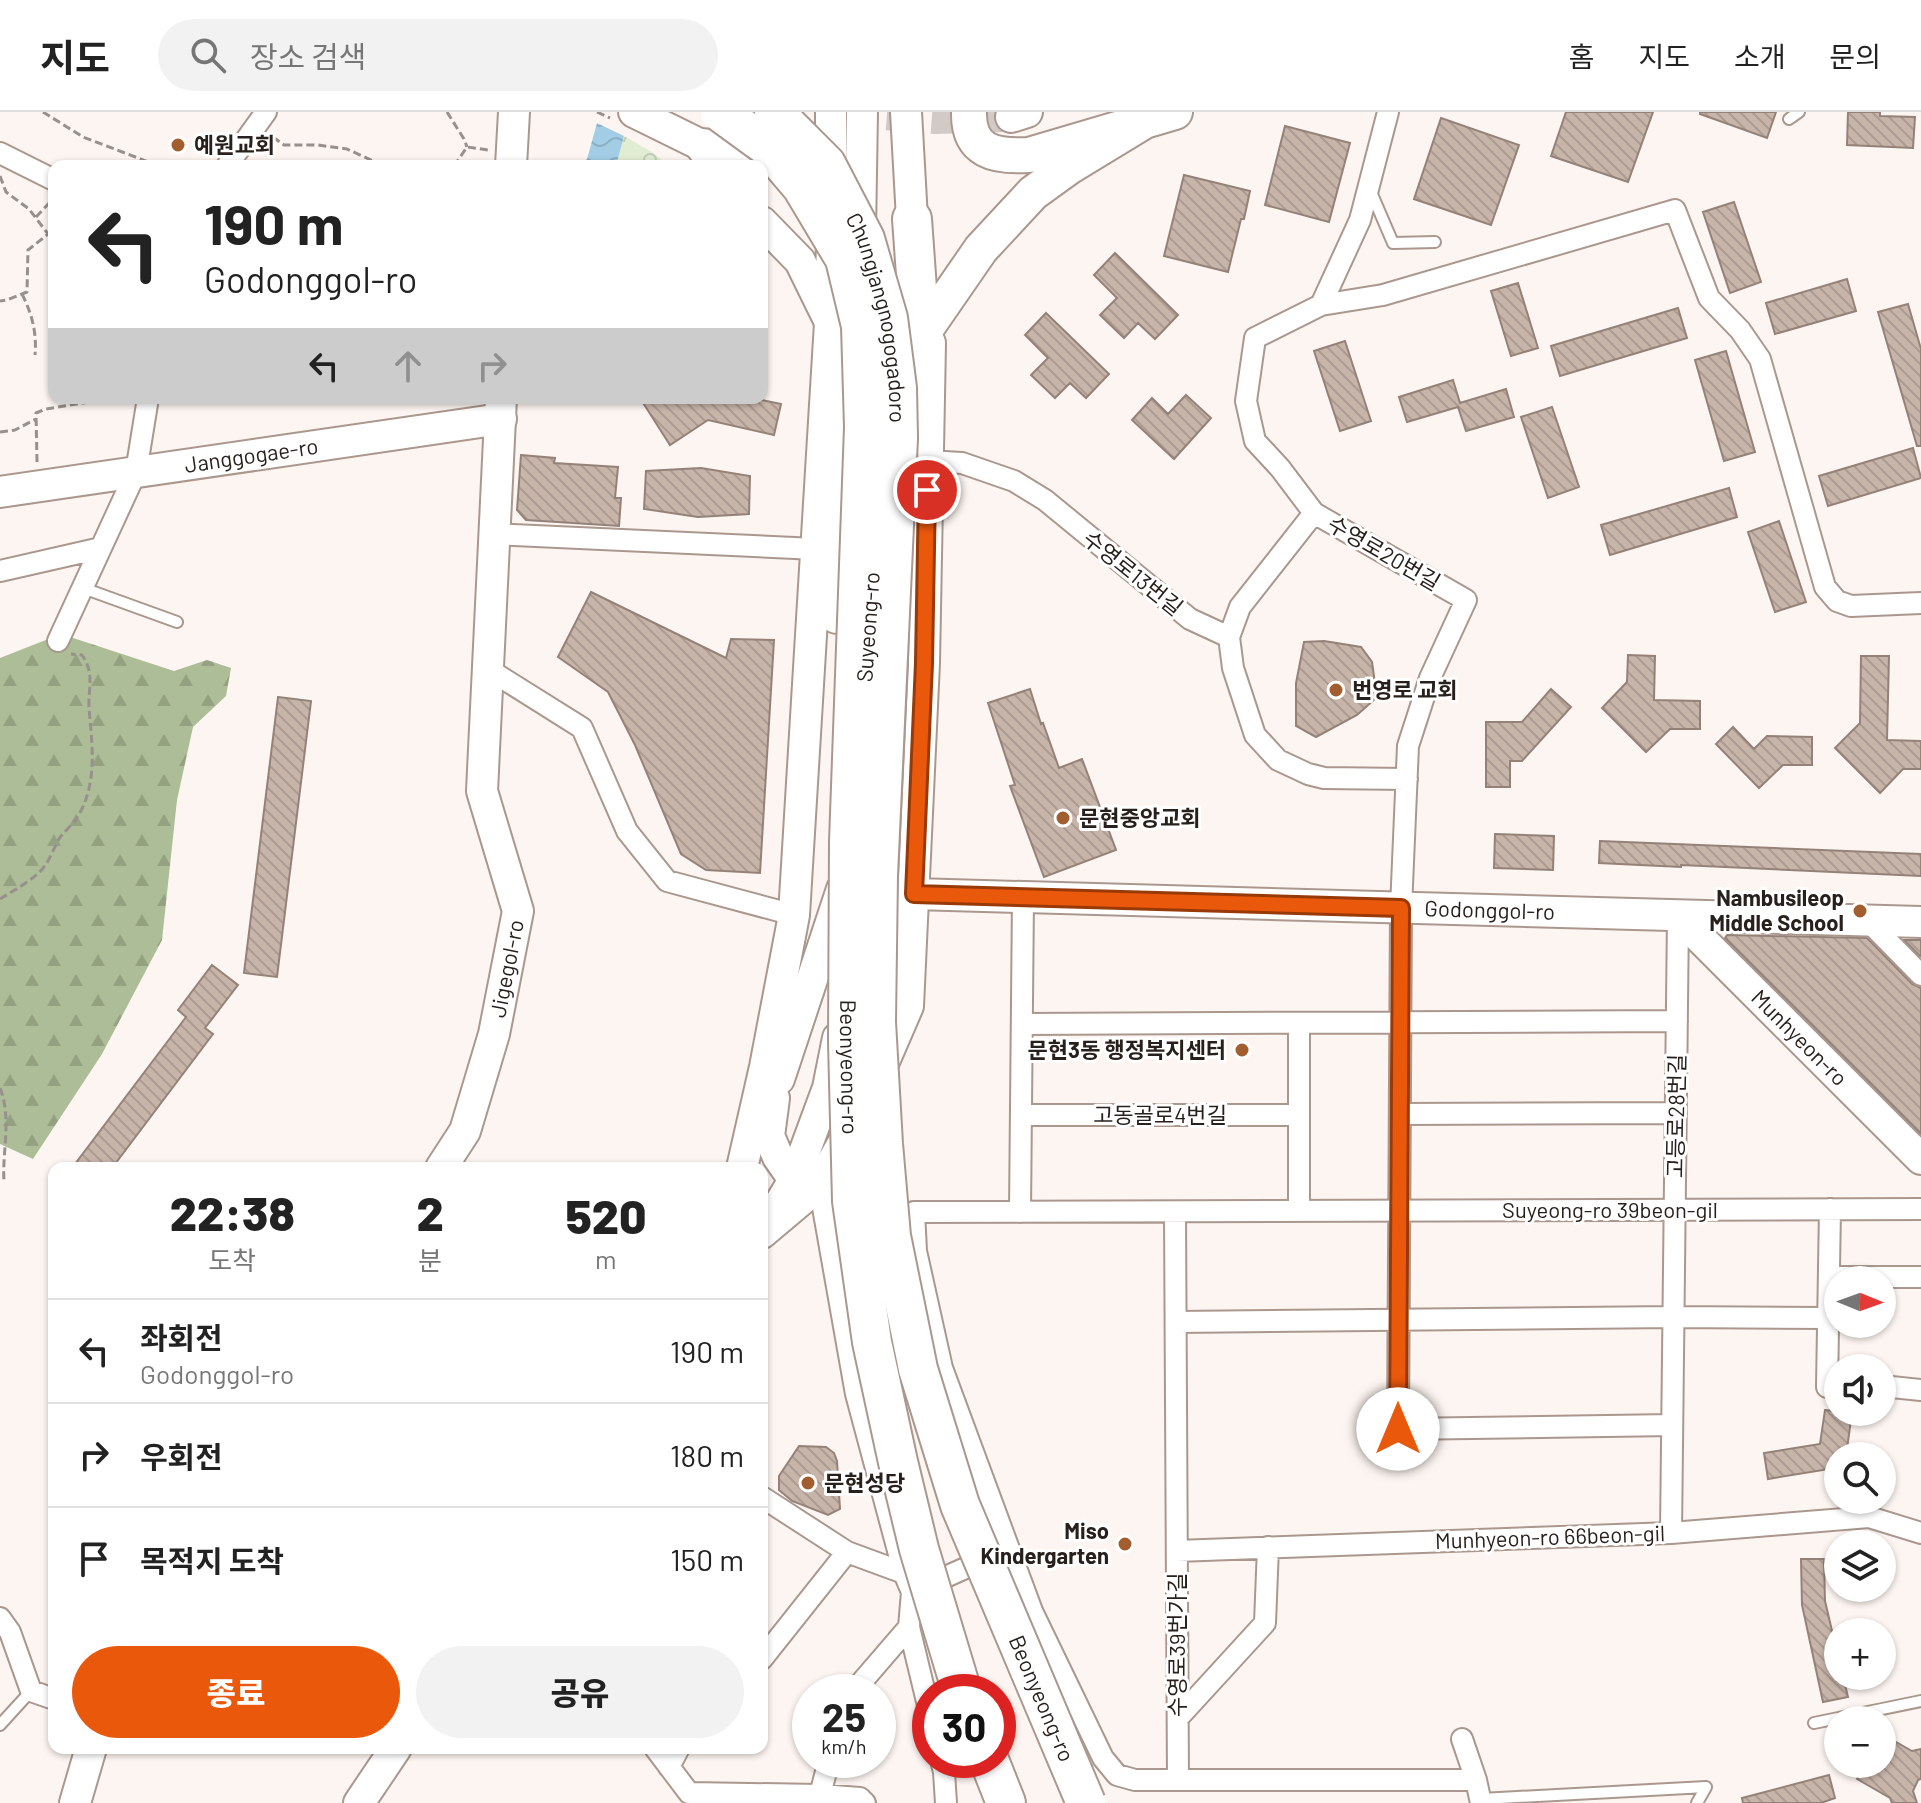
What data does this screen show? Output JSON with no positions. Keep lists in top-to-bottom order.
{
  "streets": {
    "highway": ["Chungjangnogogadoro", "Beonyeong-ro"],
    "main road": [
      "Janggogae-ro",
      "Suyeong-ro",
      "Godonggol-ro",
      "Jigegol-ro",
      "Munhyeon-ro"
    ],
    "street": [
      "수영로20번길",
      "수영로13번길",
      "고동골로4번길",
      "고등로28번길",
      "Suyeong-ro 39beon-gil",
      "Munhyeon-ro 66beon-gil",
      "수영로39번가길"
    ]
  },
  "crossings": [
    ["Chungjangnogogadoro", "Beonyeong-ro"],
    ["Janggogae-ro", "Jigegol-ro"],
    ["수영로20번길", "Godonggol-ro"],
    ["수영로20번길", "고등로28번길"],
    ["수영로20번길", "Suyeong-ro 39beon-gil"],
    ["Godonggol-ro", "Munhyeon-ro"],
    ["Godonggol-ro", "고등로28번길"],
    ["Munhyeon-ro", "고등로28번길"],
    ["Beonyeong-ro", "Suyeong-ro 39beon-gil"],
    ["고등로28번길", "Suyeong-ro 39beon-gil"],
    ["고등로28번길", "Munhyeon-ro 66beon-gil"],
    ["Suyeong-ro 39beon-gil", "수영로39번가길"],
    ["Munhyeon-ro 66beon-gil", "수영로39번가길"]
  ],
  "places": [
    "예원교회",
    "번영로 교회",
    "문현중앙교회",
    "Nambusileop Middle School",
    "문현3동 행정복지센터",
    "문현성당",
    "Miso Kindergarten"
  ],
  "north": "right",
  "page": {
    "header": "지도",
    "search": "장소 검색",
    "nav": [
      "홈",
      "지도",
      "소개",
      "문의"
    ],
    "turn": ["190 m", "Godonggol-ro"],
    "eta": [
      "22:38",
      "도착",
      "2",
      "분",
      "520",
      "m"
    ],
    "map_buttons": ["+", "−"],
    "list": [
      {
        "name": "좌회전",
        "note": "Godonggol-ro",
        "value": "190 m"
      },
      {
        "name": "우회전",
        "value": "180 m"
      },
      {
        "name": "목적지 도착",
        "value": "150 m"
      }
    ],
    "buttons": ["종료", "공유"],
    "speed": "25 km/h",
    "limit": "30"
  }
}
